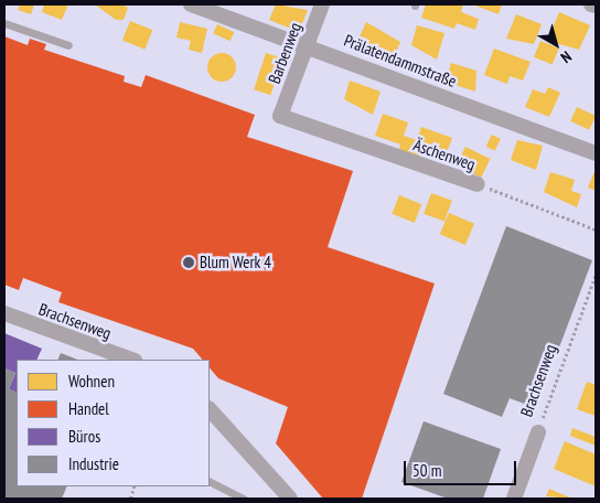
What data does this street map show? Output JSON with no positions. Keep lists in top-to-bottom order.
{
  "streets": {
    "street": [
      "Barbenweg",
      "Prälatendammstraße",
      "Äschenweg",
      "Brachsenweg"
    ]
  },
  "crossings": [
    ["Barbenweg", "Prälatendammstraße"],
    ["Barbenweg", "Äschenweg"]
  ],
  "places": ["Blum Werk 4"],
  "legend": [
    "Wohnen",
    "Handel",
    "Büros",
    "Industrie"
  ],
  "scale_bar": "50 m",
  "north": "bottom right"
}
